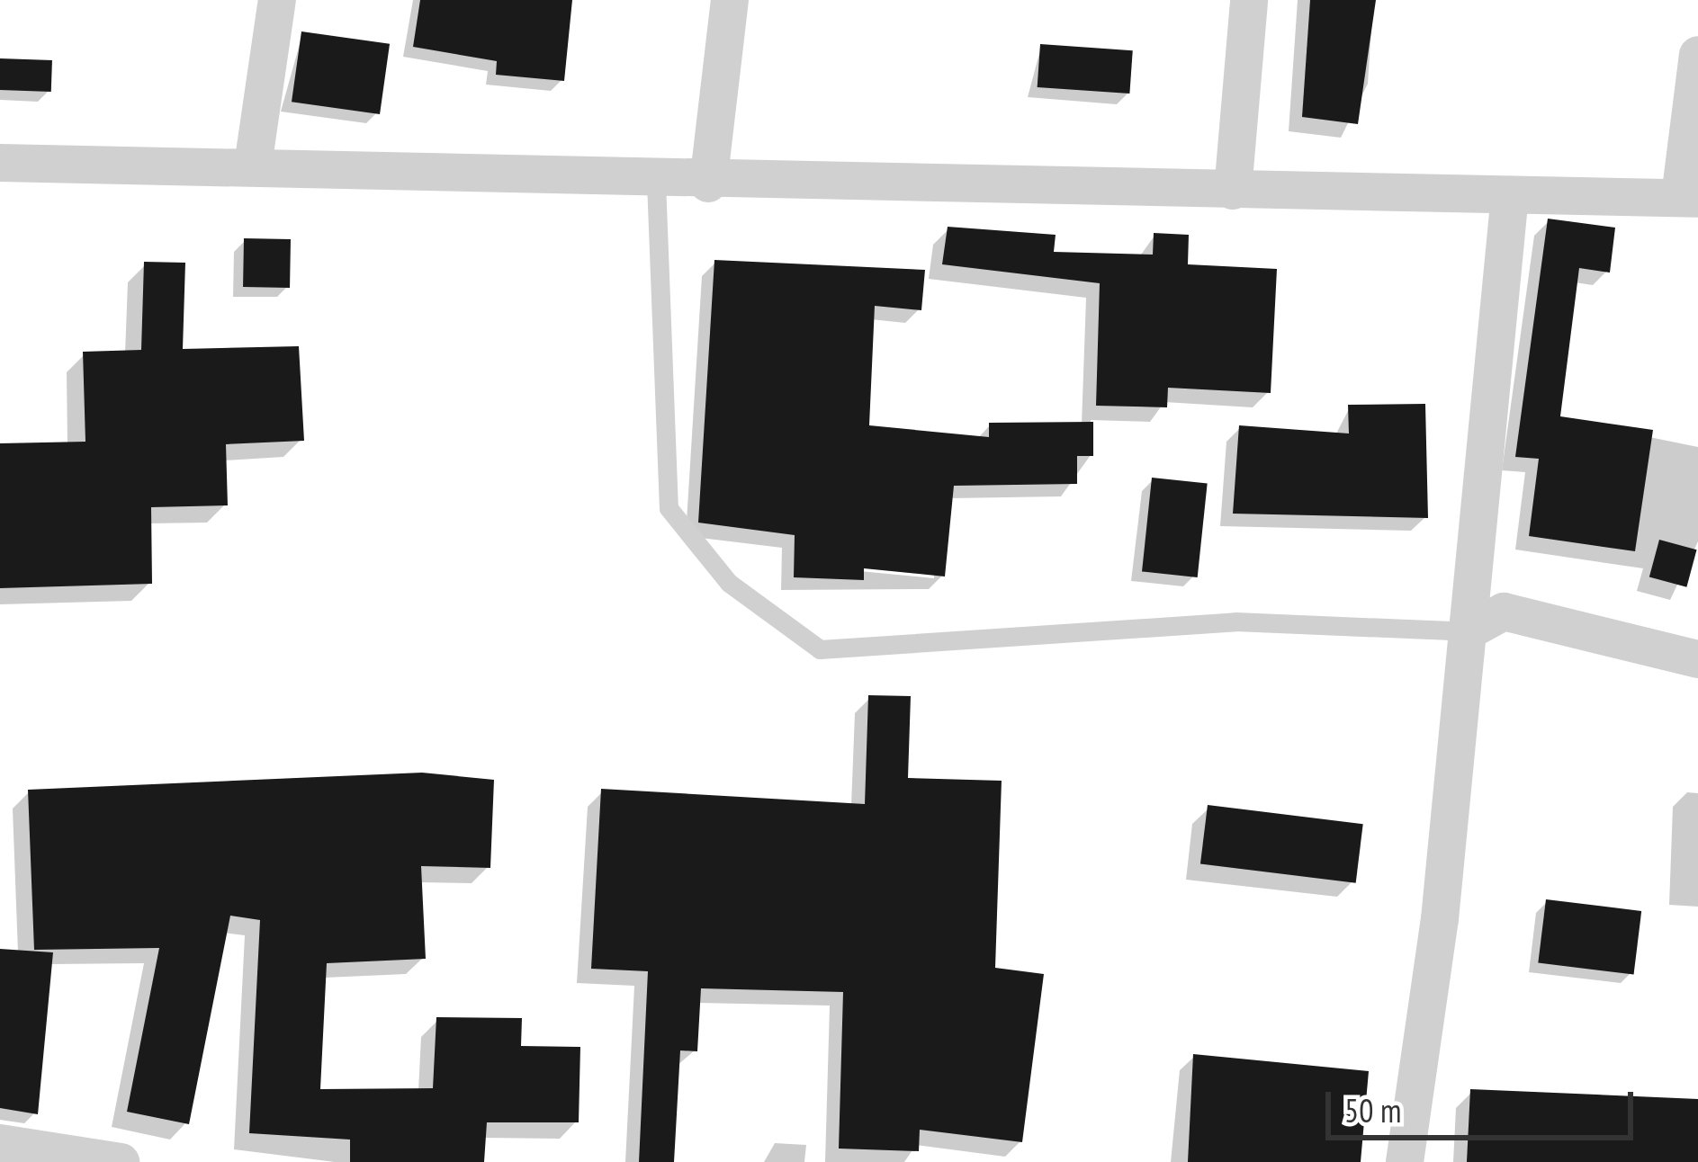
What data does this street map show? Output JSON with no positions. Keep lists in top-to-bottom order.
{
  "scale_bar": "50 m"
}
